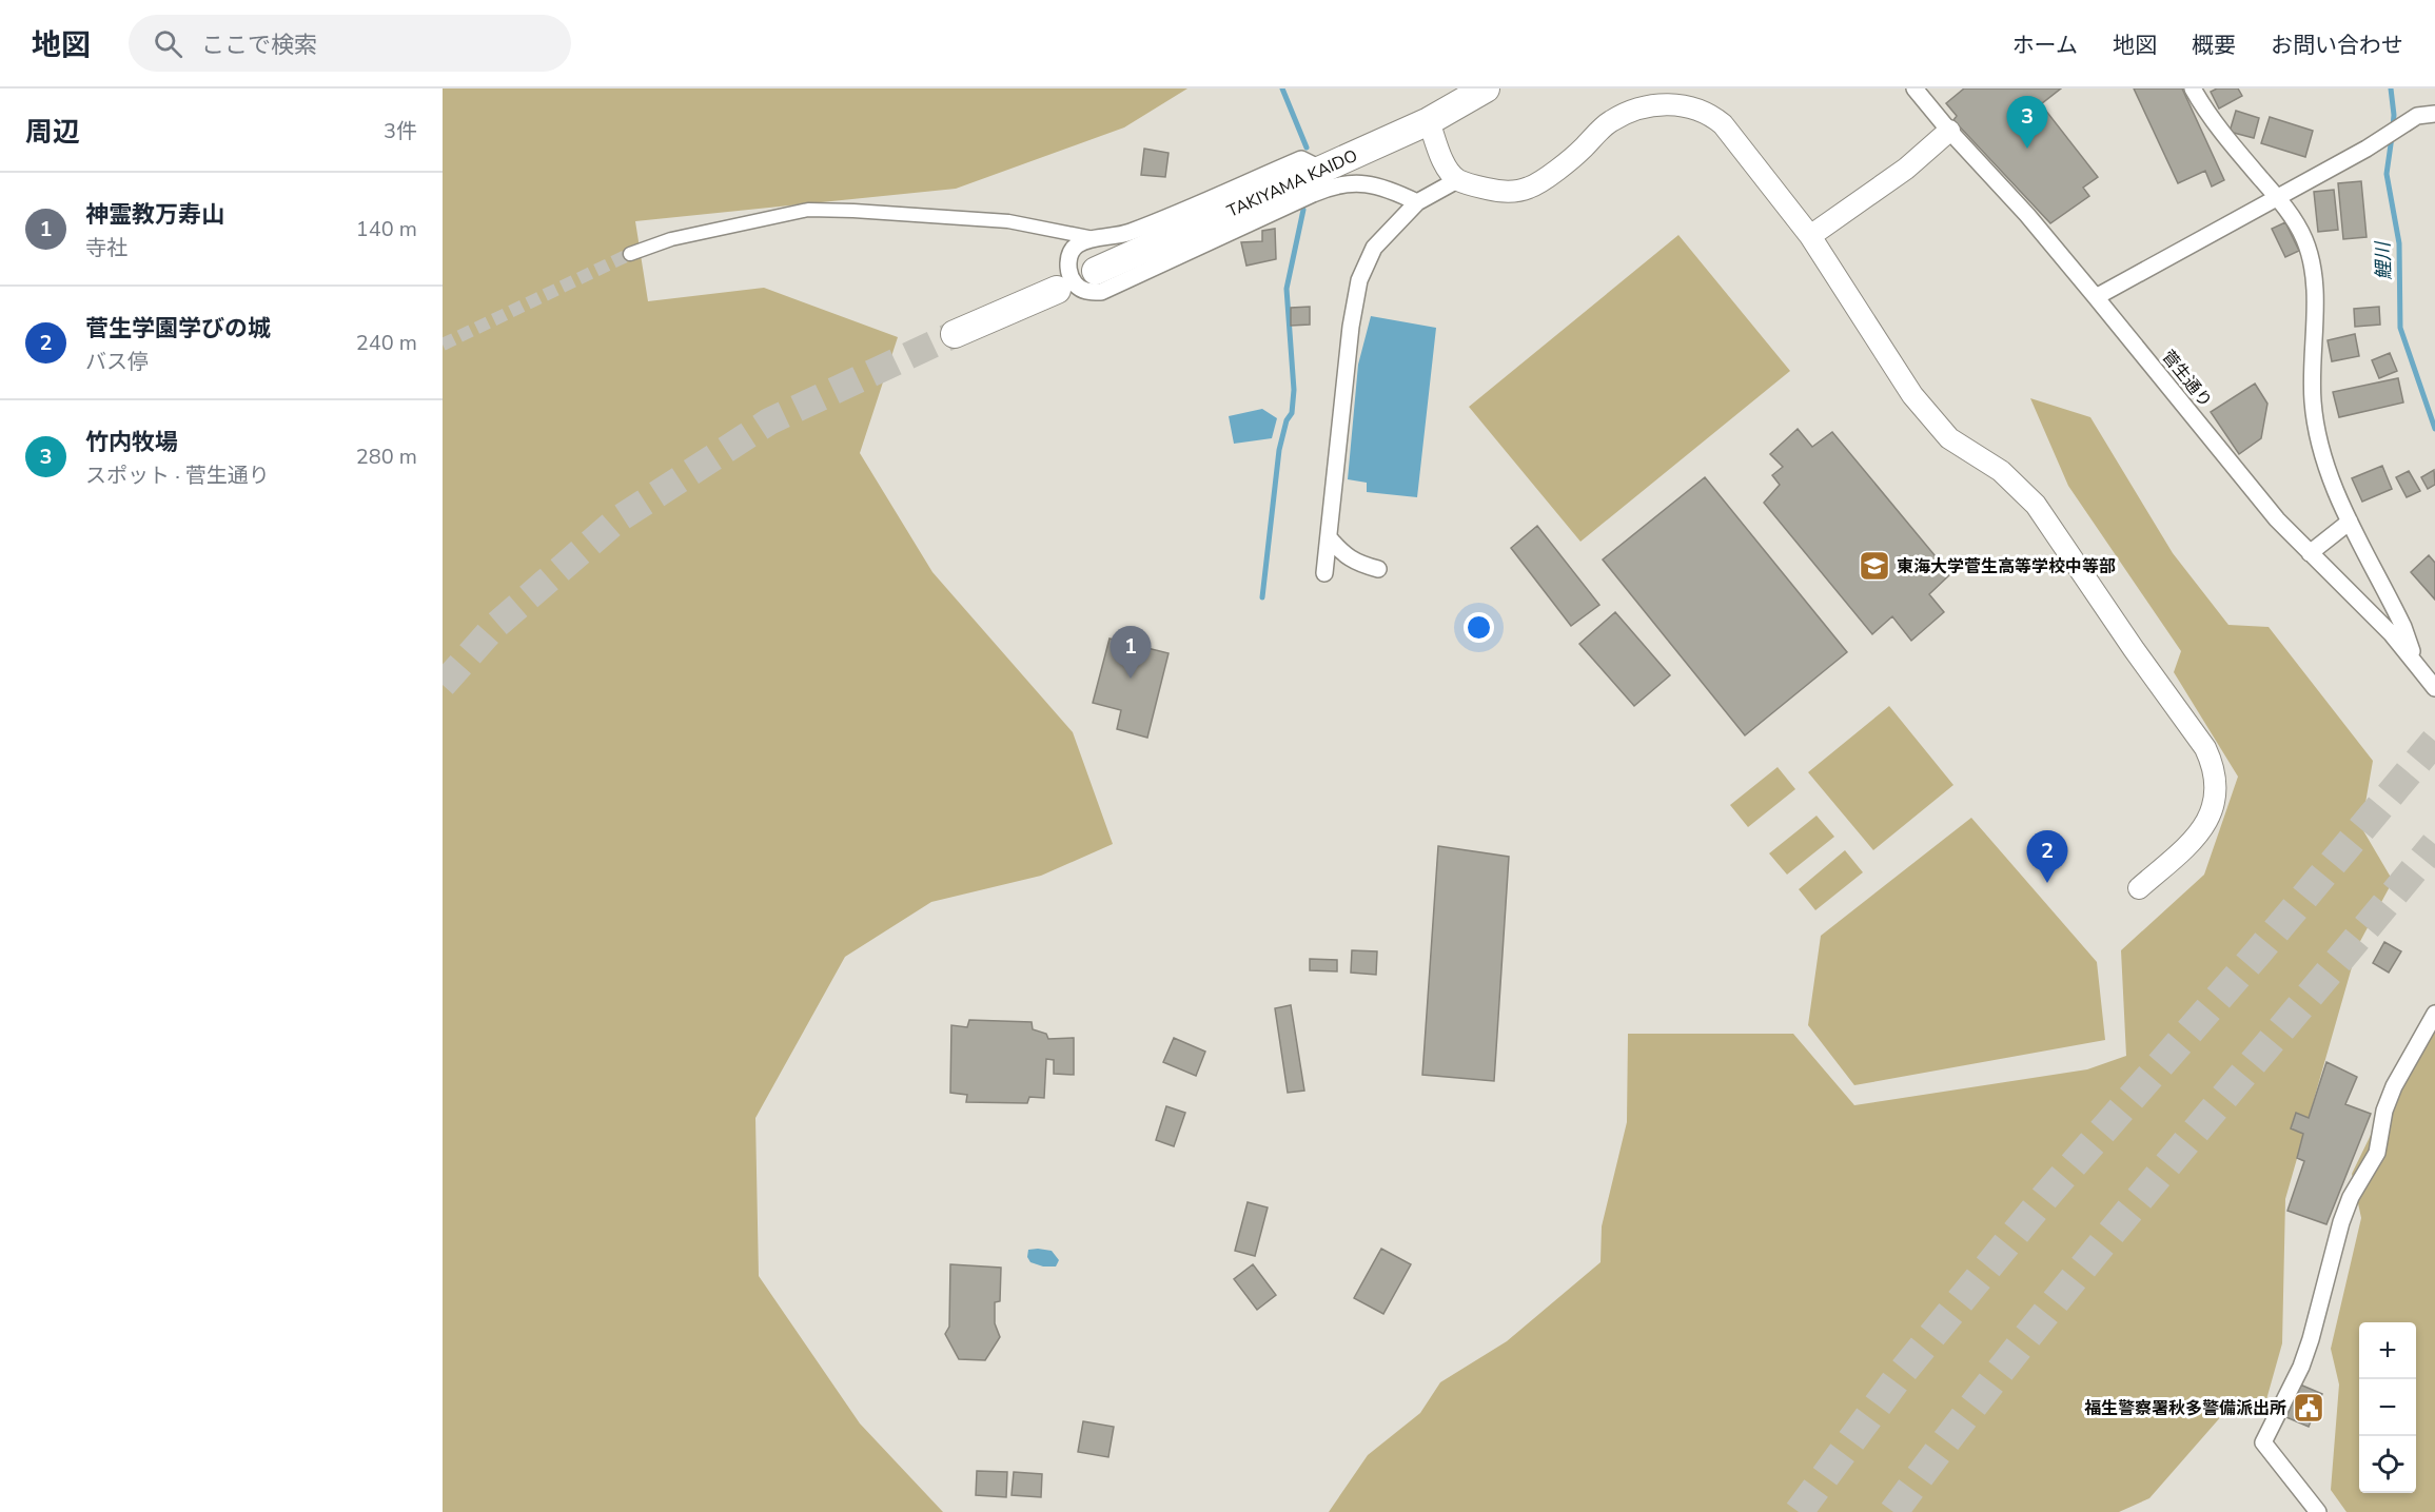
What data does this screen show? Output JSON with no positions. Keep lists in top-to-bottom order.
{
  "streets": {
    "highway": ["TAKIYAMA KAIDO"],
    "street": ["菅生通り"]
  },
  "water": ["鯉川"],
  "places": {
    "school or university": ["東海大学菅生高等学校中等部"],
    "public building": ["福生警察署秋多警備派出所"]
  },
  "page": {
    "header": "地図",
    "search": "ここで検索",
    "nav": [
      "ホーム",
      "地図",
      "概要",
      "お問い合わせ"
    ],
    "heading": ["周辺", "3件"],
    "pins": ["3", "1", "2"],
    "list": [
      {
        "mark": "1",
        "name": "神霊教万寿山",
        "note": "寺社",
        "value": "140 m"
      },
      {
        "mark": "2",
        "name": "菅生学園学びの城",
        "note": "バス停",
        "value": "240 m"
      },
      {
        "mark": "3",
        "name": "竹内牧場",
        "note": "スポット · 菅生通り",
        "value": "280 m"
      }
    ],
    "map_buttons": ["+", "−"]
  }
}
